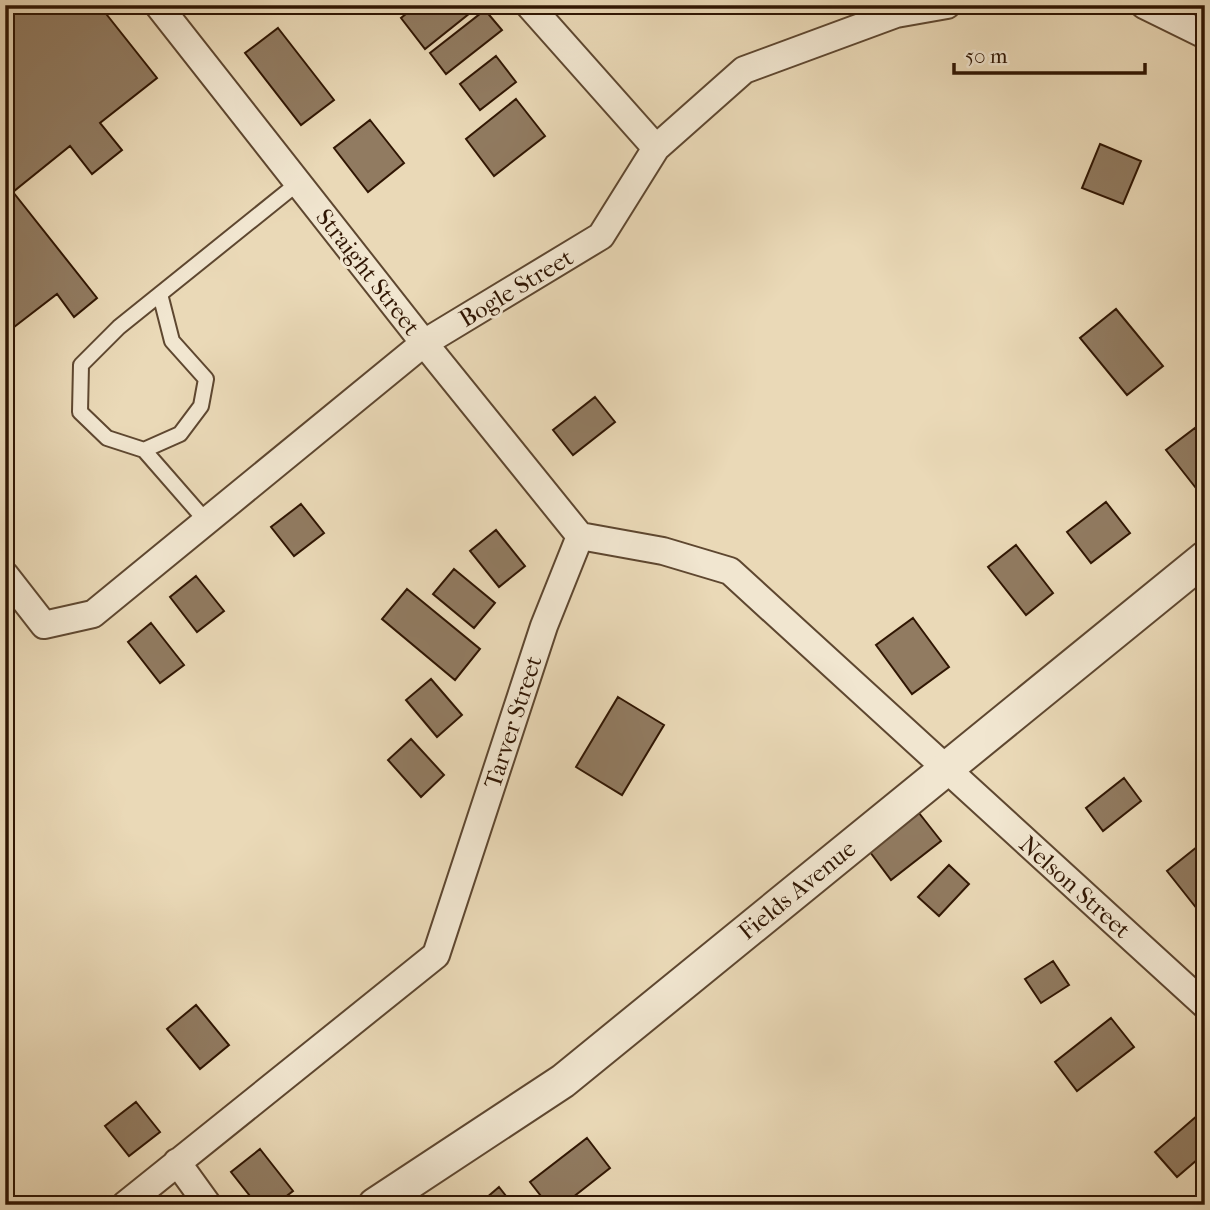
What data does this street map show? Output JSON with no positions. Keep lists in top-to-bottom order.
{
  "streets": {
    "street": [
      "Straight Street",
      "Bogle Street",
      "Tarver Street",
      "Nelson Street",
      "Fields Avenue"
    ]
  },
  "crossings": [
    ["Straight Street", "Bogle Street"],
    ["Straight Street", "Tarver Street"],
    ["Nelson Street", "Fields Avenue"]
  ],
  "scale_bar": "50 m"
}
